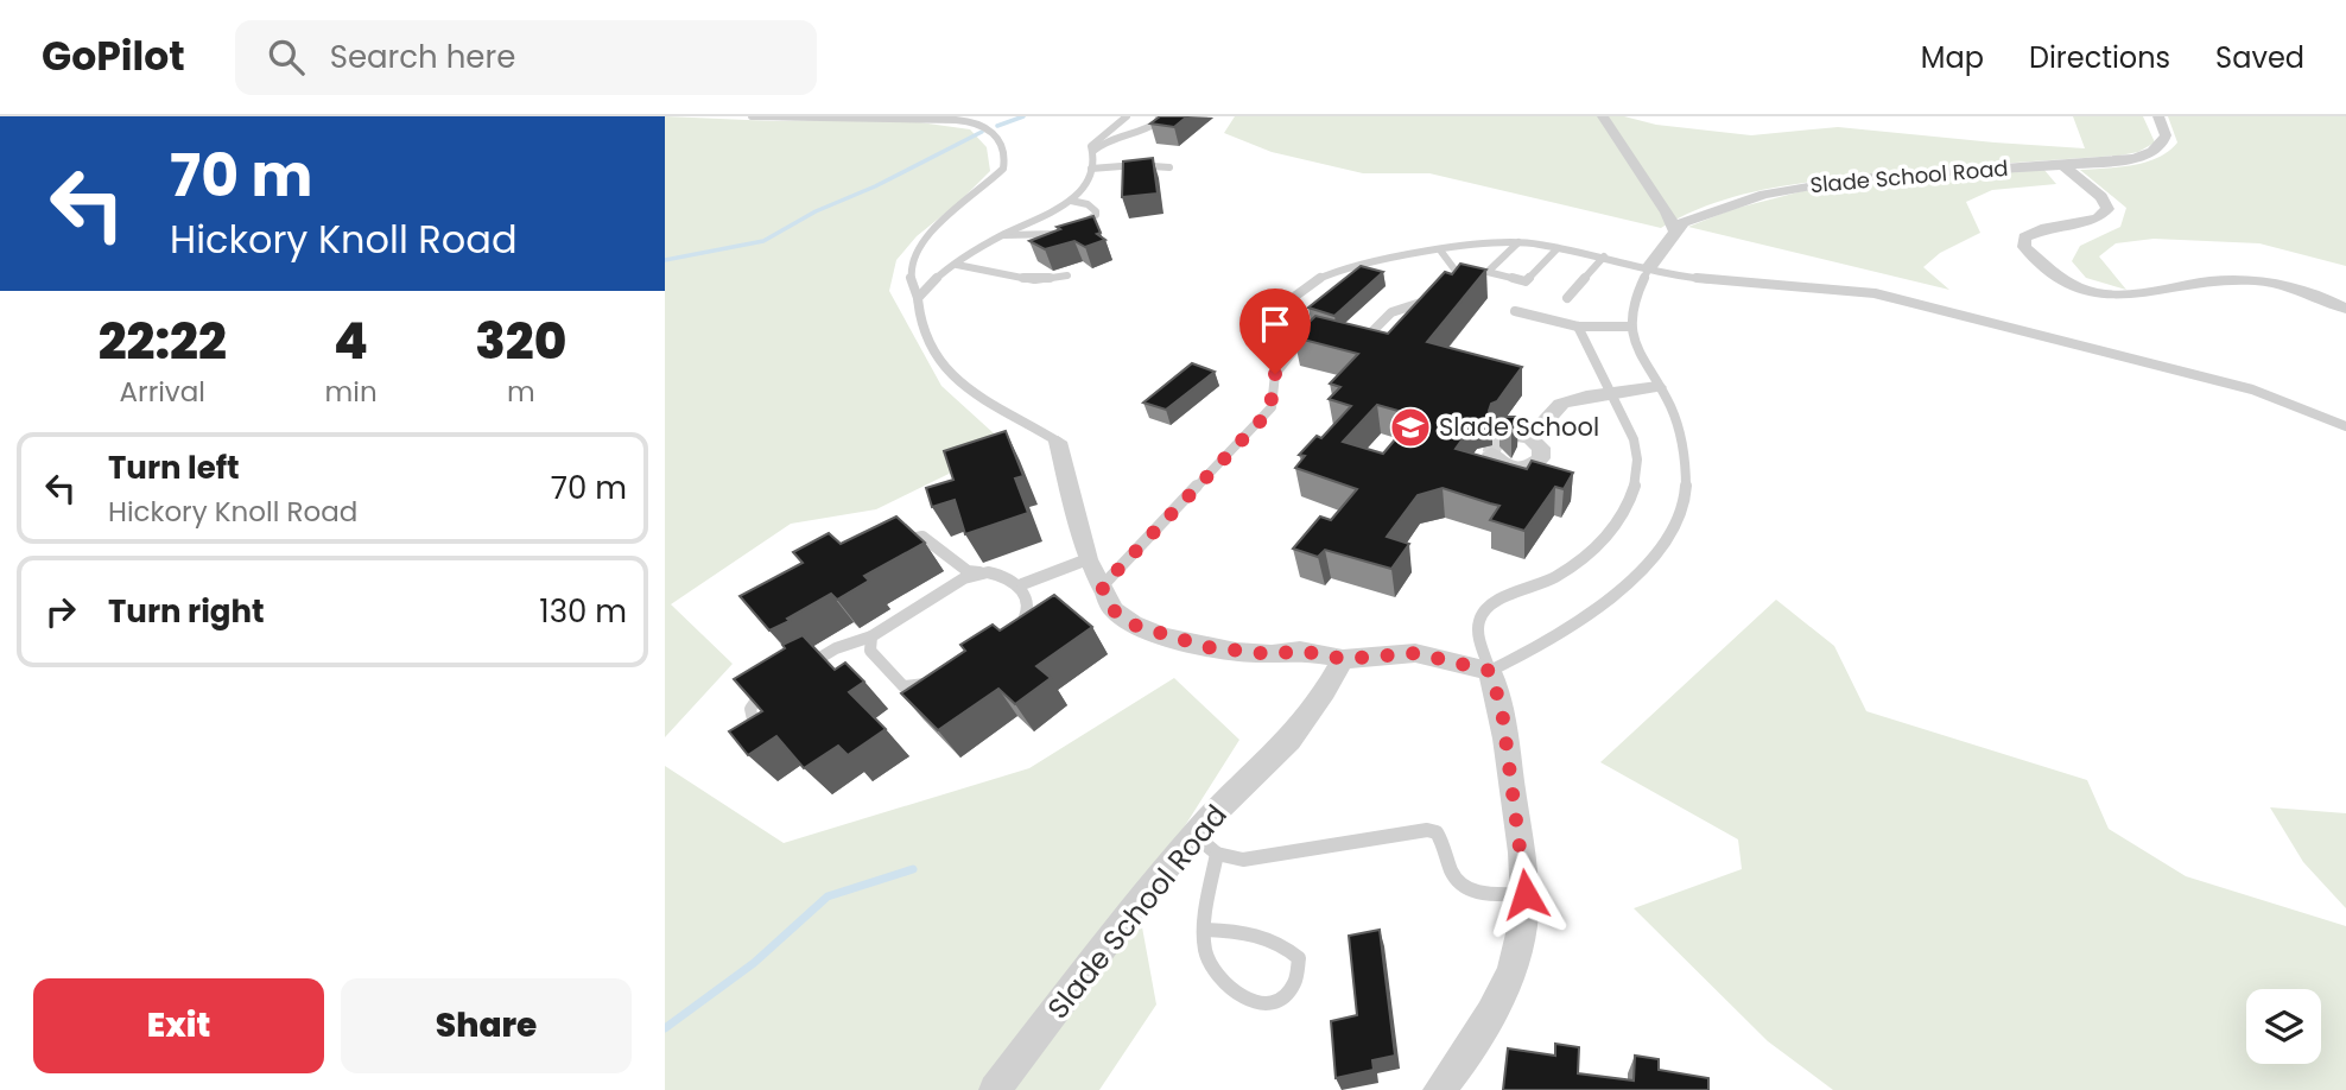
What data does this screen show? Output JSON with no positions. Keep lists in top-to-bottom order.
{
  "streets": {
    "street": ["Slade School Road"]
  },
  "places": {
    "school or university": ["Slade School"]
  },
  "page": {
    "header": "GoPilot",
    "search": "Search here",
    "nav": ["Map", "Directions", "Saved"],
    "turn": ["70 m", "Hickory Knoll Road"],
    "eta": [
      "22:22",
      "Arrival",
      "4",
      "min",
      "320",
      "m"
    ],
    "list": [
      {
        "name": "Turn left",
        "note": "Hickory Knoll Road",
        "value": "70 m"
      },
      {
        "name": "Turn right",
        "value": "130 m"
      }
    ],
    "buttons": ["Exit", "Share"]
  }
}
